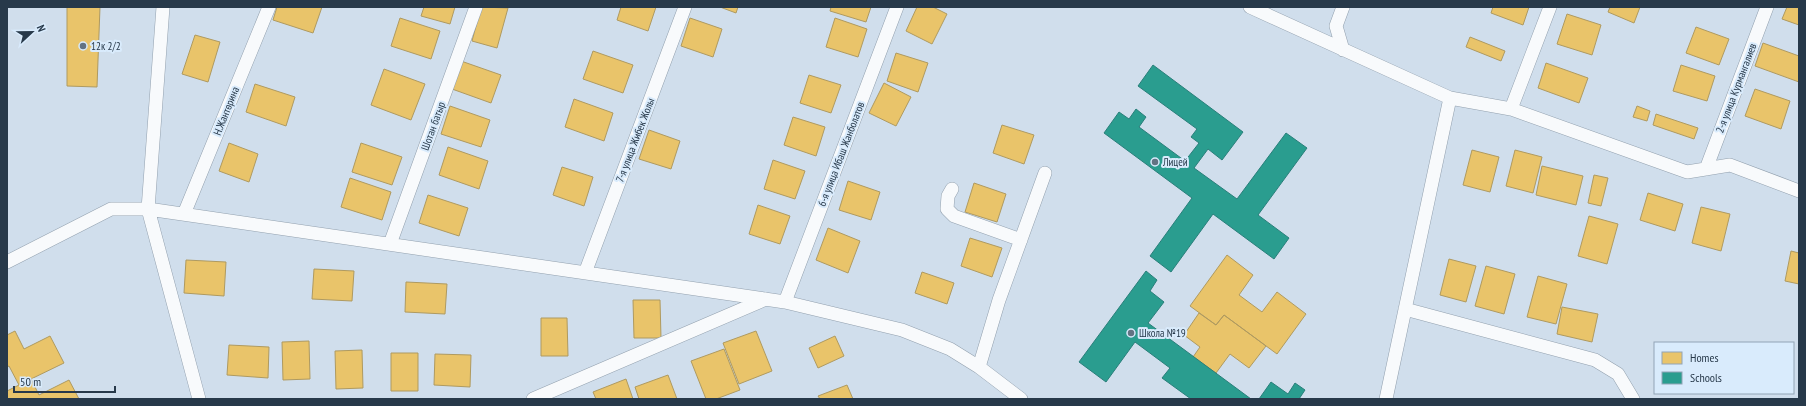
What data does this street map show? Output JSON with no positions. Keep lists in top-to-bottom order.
{
  "streets": {
    "street": [
      "2-я улица Курмангалиев",
      "Н.Жантөрина",
      "Шотан батыр",
      "7-я улица Жибек Жолы",
      "6-я улица Ибаш Жанболатов"
    ]
  },
  "places": ["12к 2/2", "Лицей", "Школа №19"],
  "legend": ["Homes", "Schools"],
  "scale_bar": "50 m",
  "north": "right"
}
